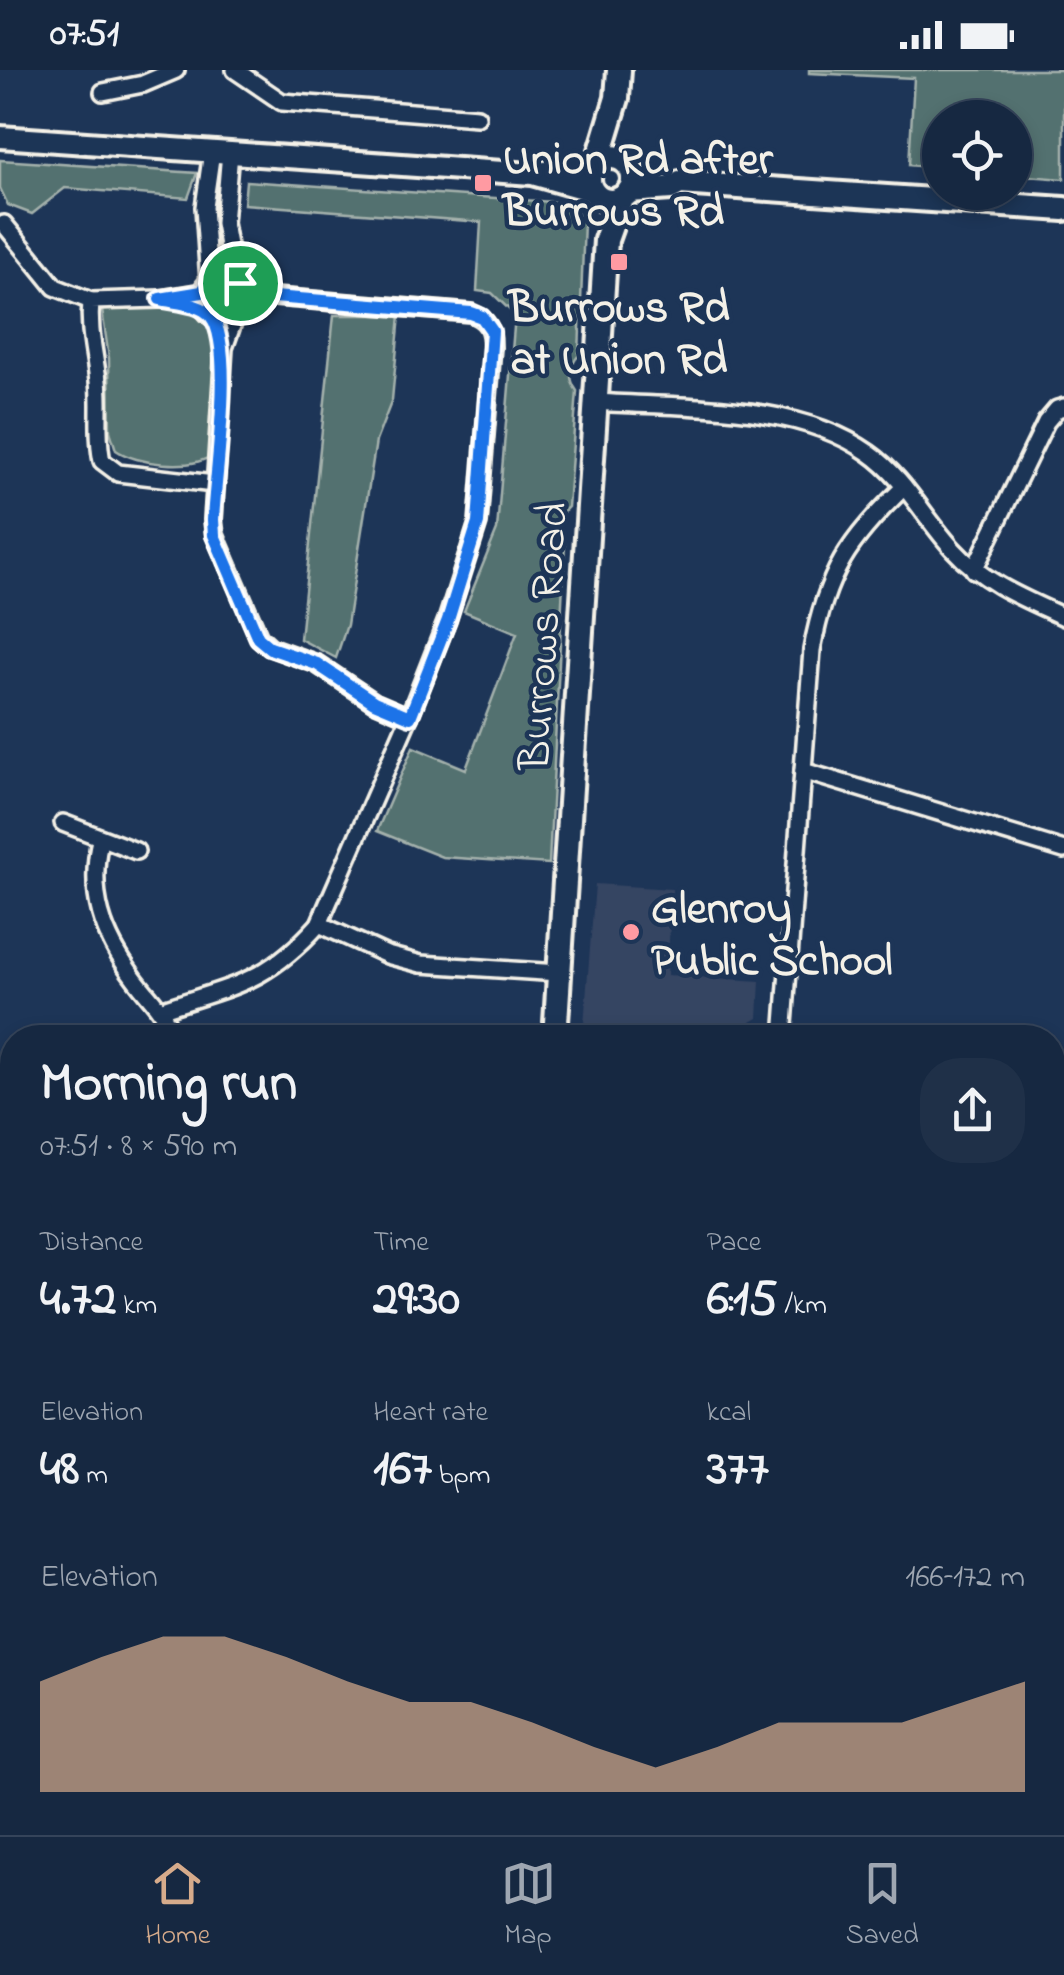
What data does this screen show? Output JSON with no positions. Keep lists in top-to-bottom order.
{
  "streets": {
    "main road": ["Burrows Road"]
  },
  "places": {
    "transit": ["Union Rd after Burrows Rd", "Burrows Rd at Union Rd"],
    "other": ["Glenroy Public School"]
  },
  "page": {
    "status": "07:51",
    "heading": ["Morning run", "07:51 · 8 × 590 m"],
    "stats": [
      ["Distance", "4.72 km"],
      ["Time", "29:30"],
      ["Pace", "6:15 /km"],
      ["Elevation", "48 m"],
      ["Heart rate", "167 bpm"],
      ["kcal", "377"]
    ],
    "chart": ["Elevation", "166–172 m"],
    "tabs": ["Home", "Map", "Saved"]
  }
}
